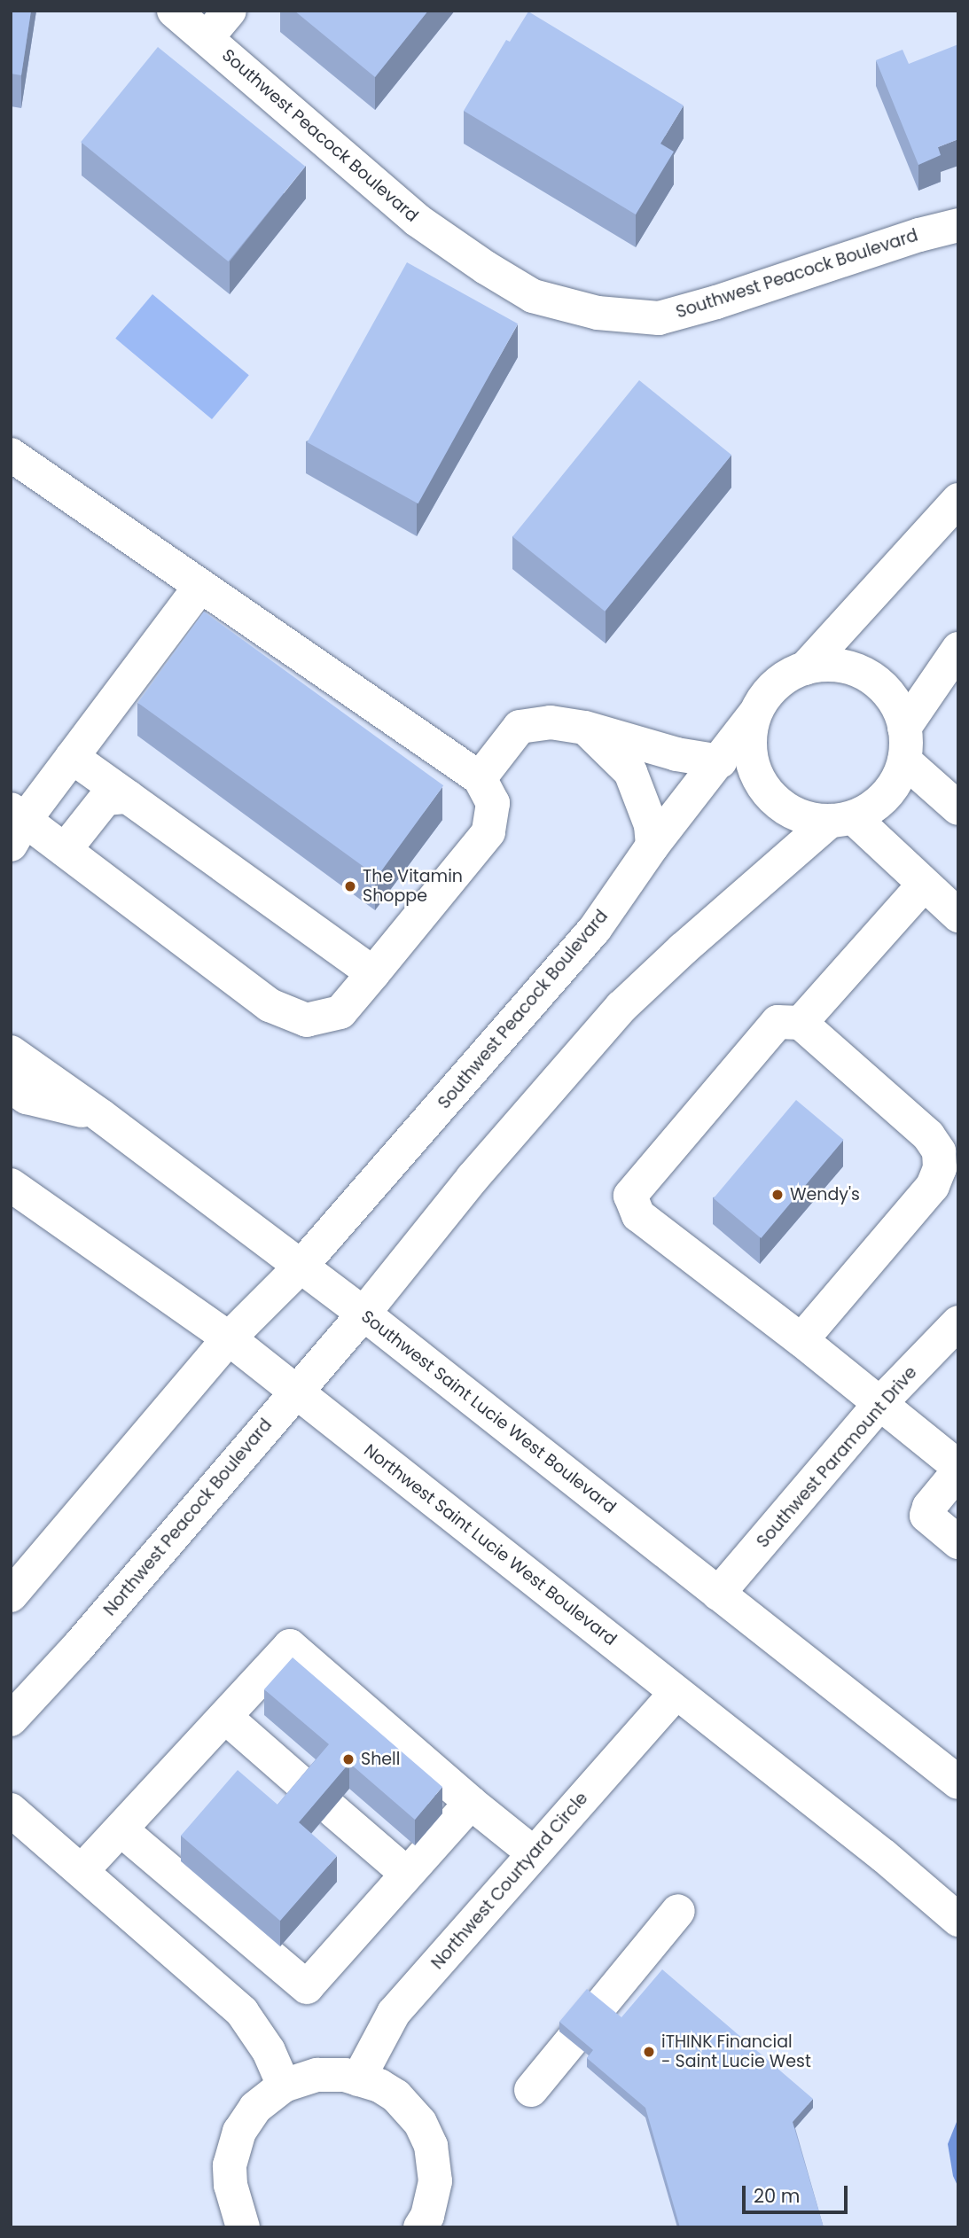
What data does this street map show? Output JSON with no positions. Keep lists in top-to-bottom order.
{
  "streets": {
    "street": [
      "Southwest Peacock Boulevard",
      "Southwest Saint Lucie West Boulevard",
      "Southwest Paramount Drive",
      "Northwest Peacock Boulevard",
      "Northwest Saint Lucie West Boulevard",
      "Northwest Courtyard Circle"
    ]
  },
  "crossings": [
    ["Southwest Peacock Boulevard", "Southwest Saint Lucie West Boulevard"],
    ["Southwest Saint Lucie West Boulevard", "Southwest Paramount Drive"],
    ["Southwest Saint Lucie West Boulevard", "Northwest Peacock Boulevard"],
    ["Northwest Peacock Boulevard", "Northwest Saint Lucie West Boulevard"],
    ["Northwest Saint Lucie West Boulevard", "Northwest Courtyard Circle"]
  ],
  "places": [
    "The Vitamin Shoppe",
    "Wendy's",
    "Shell",
    "iTHINK Financial - Saint Lucie West"
  ],
  "scale_bar": "20 m"
}
